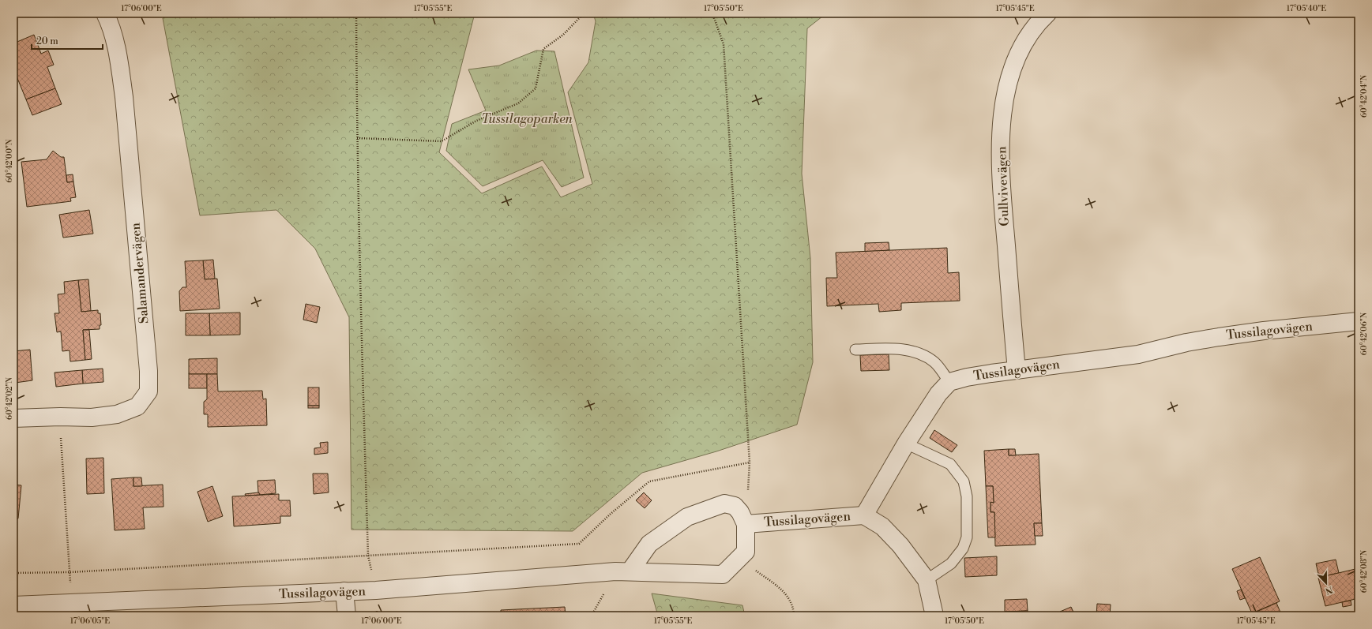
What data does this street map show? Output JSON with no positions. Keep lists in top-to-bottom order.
{
  "streets": {
    "street": ["Gullvivevägen", "Salamandervägen", "Tussilagovägen"]
  },
  "crossings": [
    ["Gullvivevägen", "Tussilagovägen"]
  ],
  "parks": ["Tussilagoparken"],
  "scale_bar": "20 m",
  "north": "bottom",
  "coordinates": [
    "17°06'00\"E",
    "17°05'55\"E",
    "17°05'50\"E",
    "17°05'45\"E",
    "17°05'40\"E",
    "60°42'04\"N",
    "60°42'00\"N",
    "60°42'06\"N",
    "60°42'02\"N",
    "60°42'08\"N",
    "17°06'05\"E"
  ]
}
